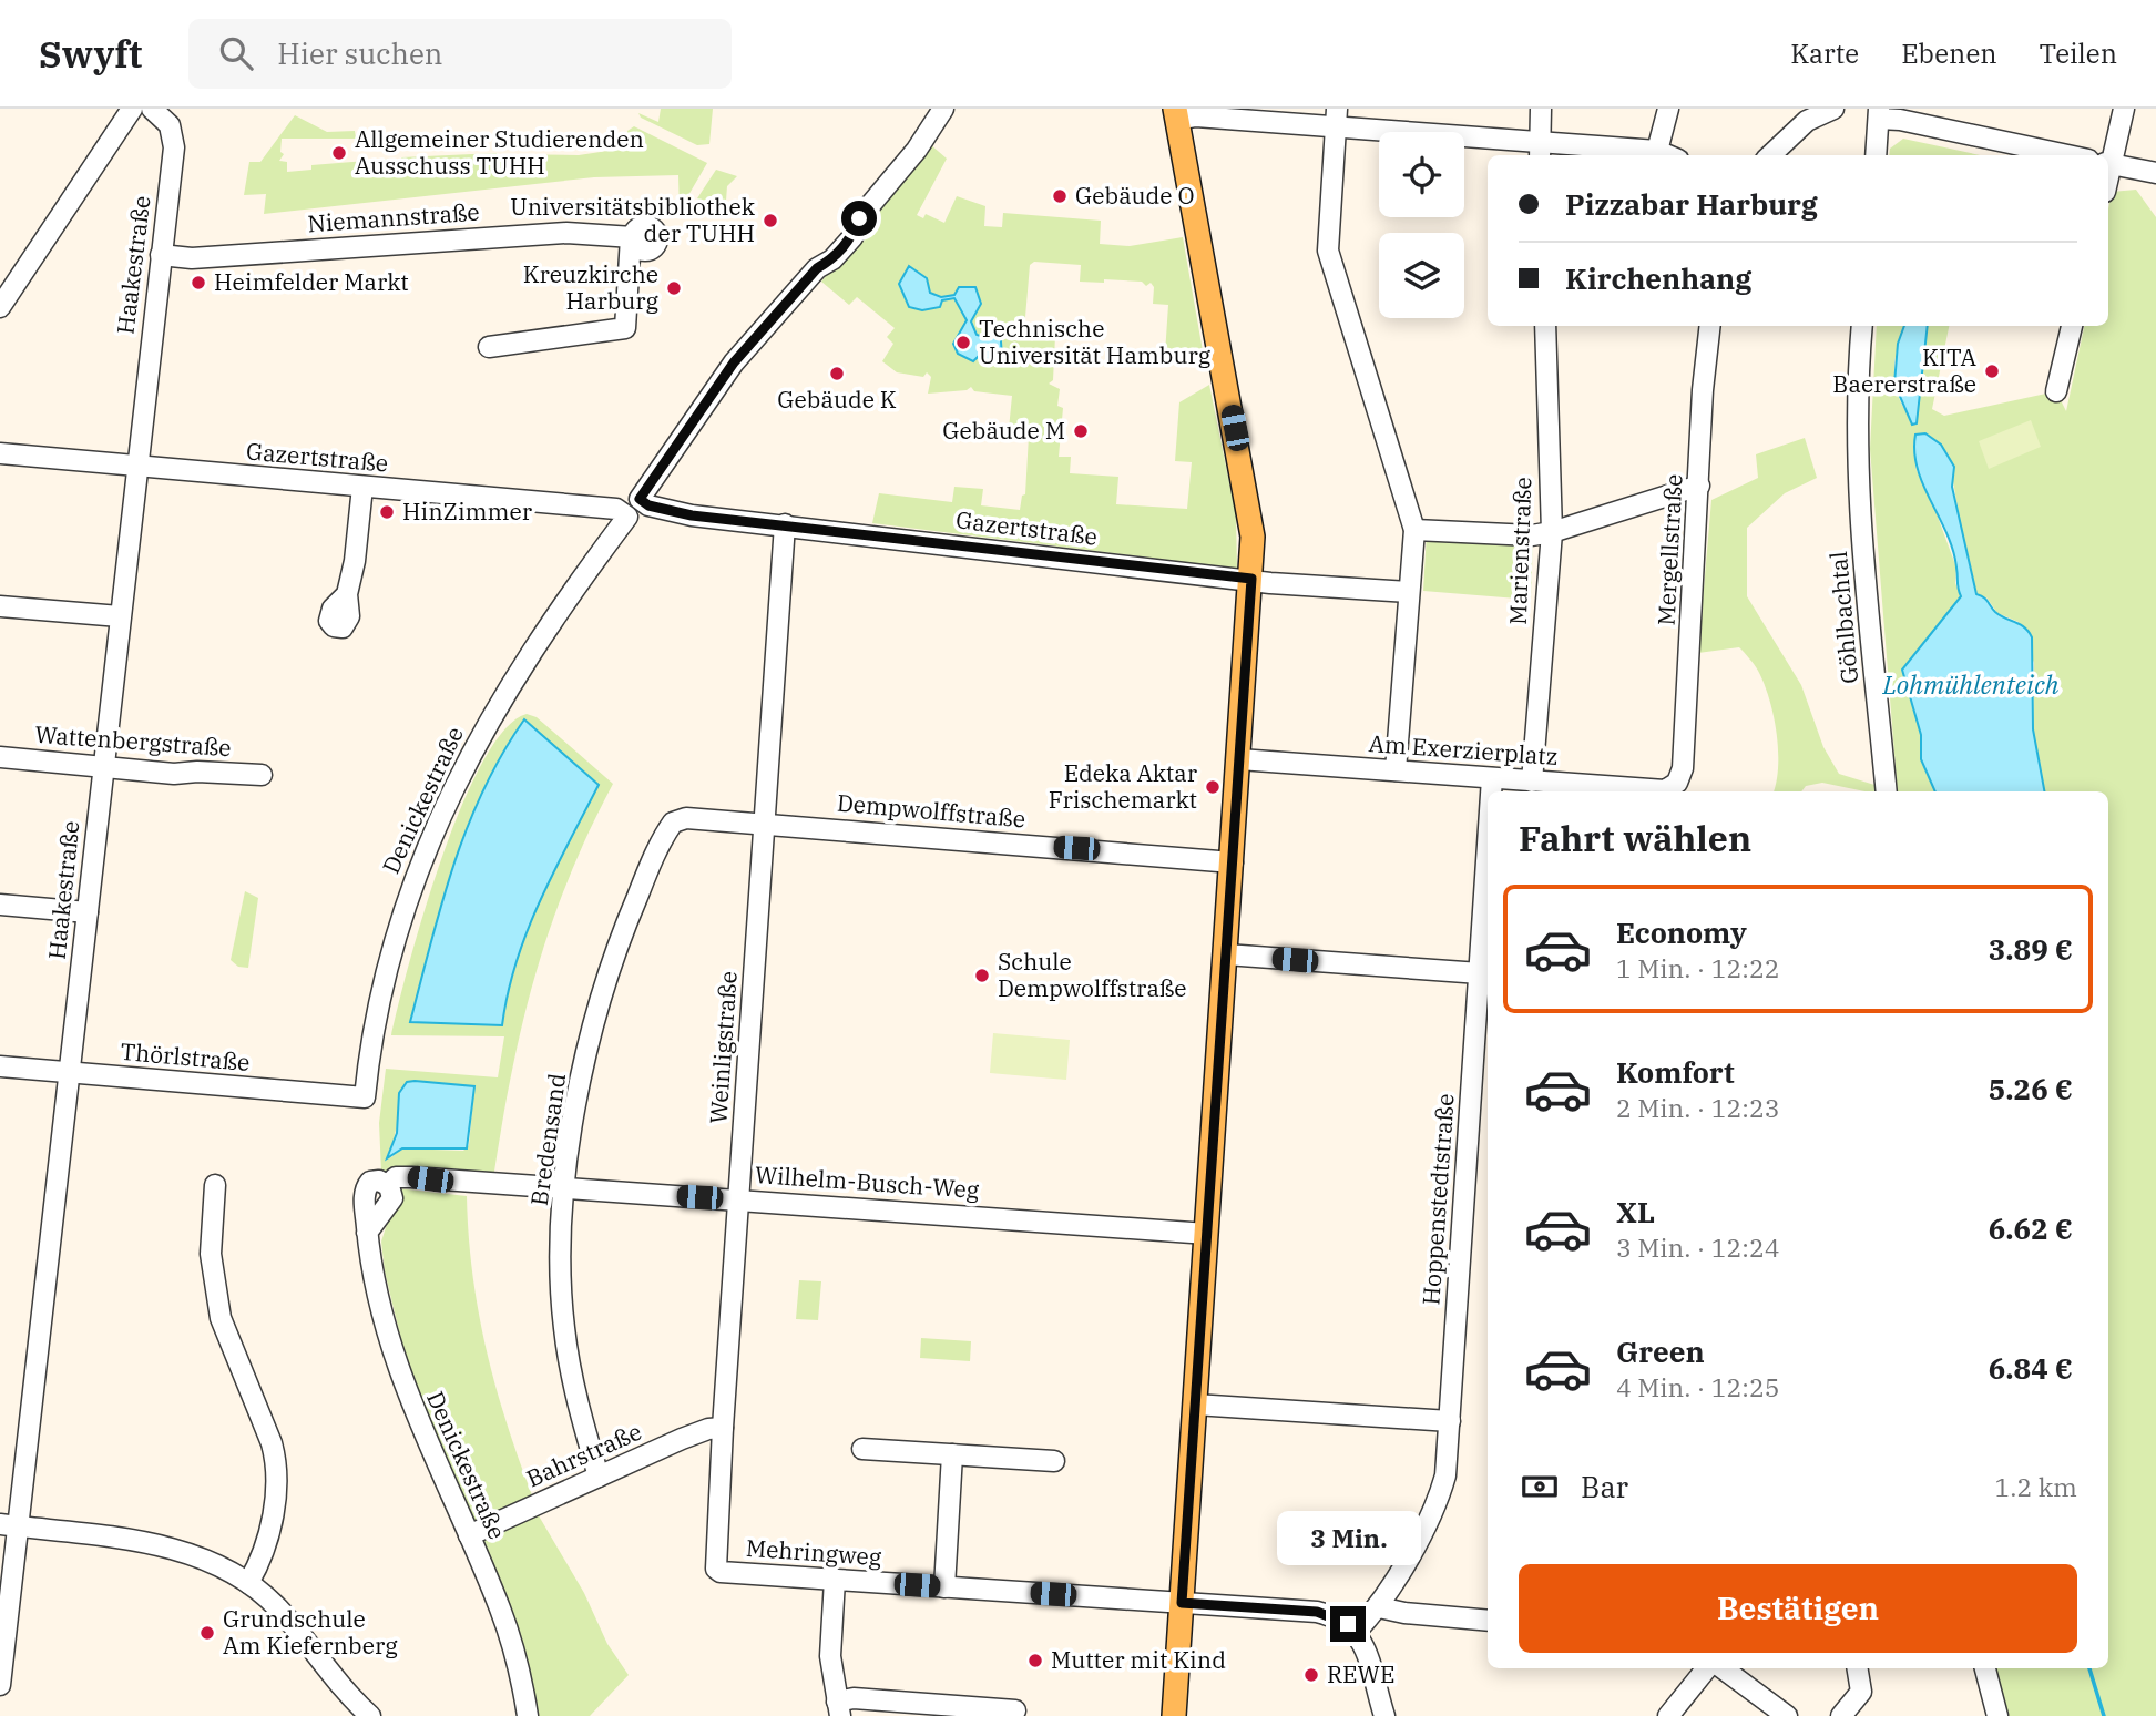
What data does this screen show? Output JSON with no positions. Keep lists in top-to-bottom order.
{
  "streets": {
    "street": [
      "Niemannstraße",
      "Haakestraße",
      "Gazertstraße",
      "Mergellstraße",
      "Marienstraße",
      "Göhlbachtal",
      "Wattenbergstraße",
      "Am Exerzierplatz",
      "Denickestraße",
      "Dempwolffstraße",
      "Weinligstraße",
      "Thörlstraße",
      "Bredensand",
      "Wilhelm-Busch-Weg",
      "Hoppenstedtstraße",
      "Bahrstraße",
      "Mehringweg"
    ]
  },
  "crossings": [
    ["Niemannstraße", "Haakestraße"],
    ["Haakestraße", "Gazertstraße"],
    ["Haakestraße", "Wattenbergstraße"],
    ["Haakestraße", "Thörlstraße"],
    ["Gazertstraße", "Denickestraße"],
    ["Gazertstraße", "Weinligstraße"],
    ["Mergellstraße", "Am Exerzierplatz"],
    ["Marienstraße", "Am Exerzierplatz"],
    ["Am Exerzierplatz", "Hoppenstedtstraße"],
    ["Denickestraße", "Thörlstraße"],
    ["Denickestraße", "Wilhelm-Busch-Weg"],
    ["Denickestraße", "Bahrstraße"],
    ["Dempwolffstraße", "Weinligstraße"],
    ["Dempwolffstraße", "Bredensand"],
    ["Weinligstraße", "Wilhelm-Busch-Weg"],
    ["Weinligstraße", "Bahrstraße"],
    ["Weinligstraße", "Mehringweg"],
    ["Bredensand", "Wilhelm-Busch-Weg"],
    ["Bredensand", "Bahrstraße"],
    ["Hoppenstedtstraße", "Mehringweg"]
  ],
  "water": ["Lohmühlenteich"],
  "places": [
    "Allgemeiner Studierenden Ausschuss TUHH",
    "Gebäude O",
    "Universitätsbibliothek der TUHH",
    "Heimfelder Markt",
    "Kreuzkirche Harburg",
    "Technische Universität Hamburg",
    "KITA Baererstraße",
    "Gebäude K",
    "Gebäude M",
    "HinZimmer",
    "Edeka Aktar Frischemarkt",
    "Schule Dempwolffstraße",
    "Grundschule Am Kiefernberg",
    "Mutter mit Kind",
    "REWE"
  ],
  "page": {
    "header": "Swyft",
    "search": "Hier suchen",
    "nav": ["Karte", "Ebenen", "Teilen"],
    "banner": ["Pizzabar Harburg", "Kirchenhang"],
    "heading": "Fahrt wählen",
    "list": [
      {
        "name": "Economy",
        "note": "1 Min. · 12:22",
        "value": "3.89 €"
      },
      {
        "name": "Komfort",
        "note": "2 Min. · 12:23",
        "value": "5.26 €"
      },
      {
        "name": "XL",
        "note": "3 Min. · 12:24",
        "value": "6.62 €"
      },
      {
        "name": "Green",
        "note": "4 Min. · 12:25",
        "value": "6.84 €"
      }
    ],
    "pay": ["Bar", "1.2 km"],
    "bubble": "3 Min.",
    "buttons": "Bestätigen"
  }
}
